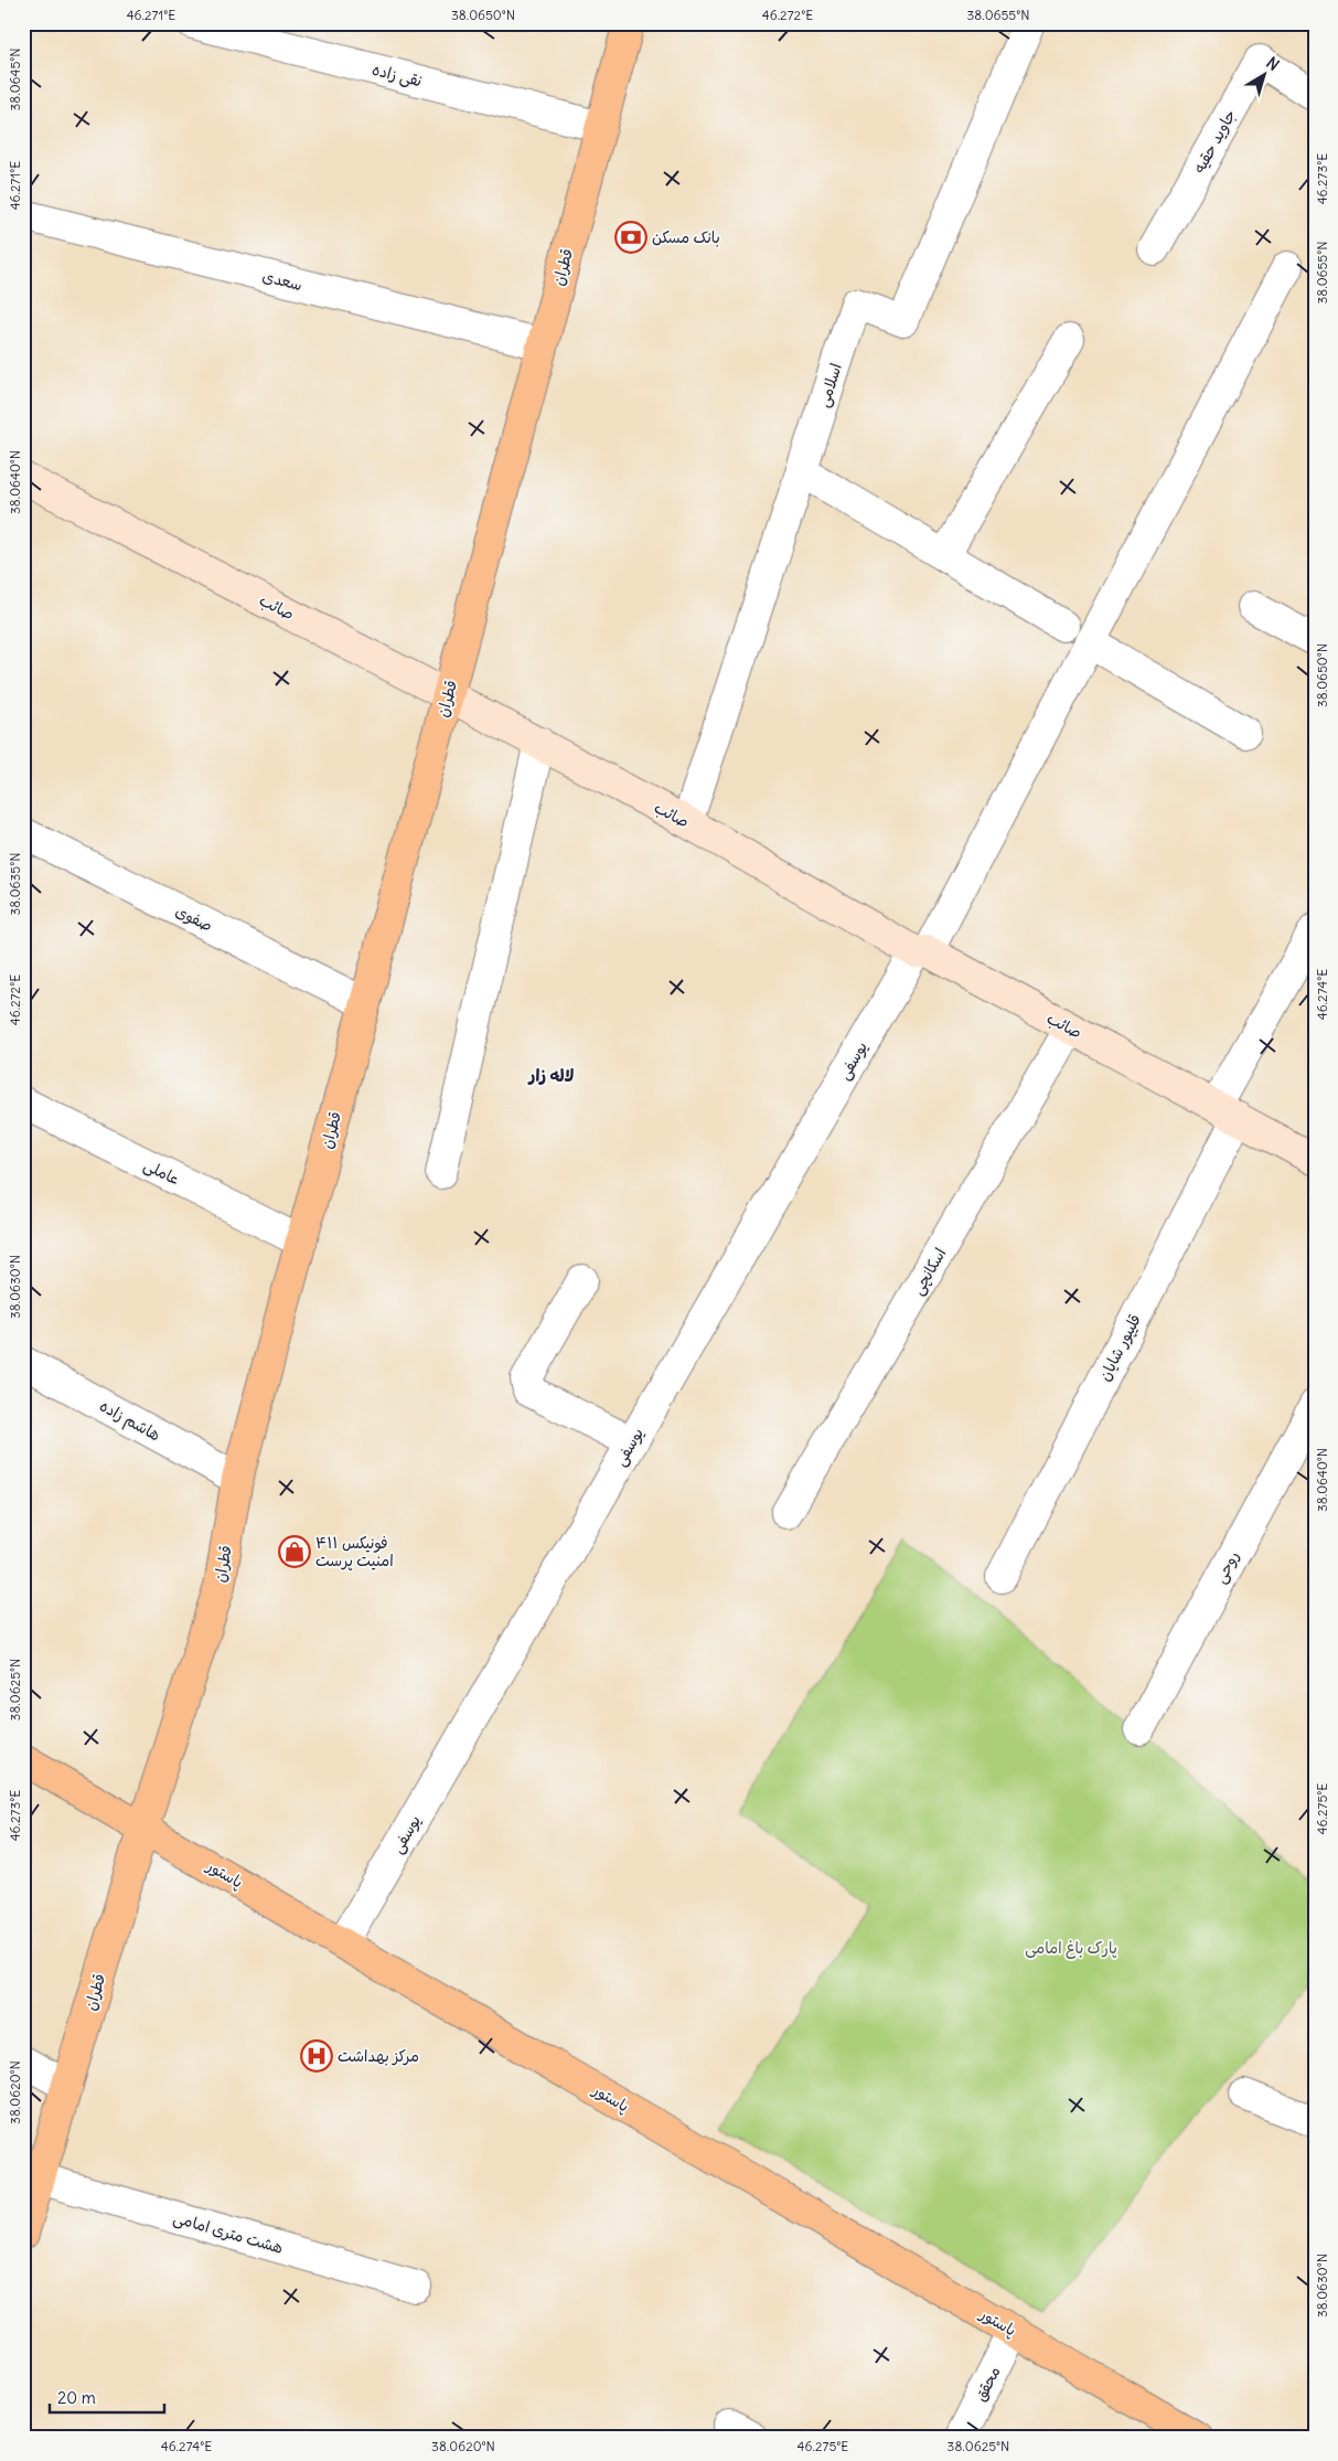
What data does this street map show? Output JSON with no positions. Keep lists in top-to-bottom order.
{
  "streets": {
    "main road": ["قطران", "صائب", "پاستور"],
    "street": [
      "نقی زاده",
      "جاوید حقیه",
      "سعدی",
      "اسلامی",
      "صفوی",
      "یوسفی",
      "عاملی",
      "اسکانچی",
      "قلیپور شایان",
      "هاشم زاده",
      "روحی",
      "هشت متری امامی",
      "محقق"
    ]
  },
  "crossings": [
    ["نقی زاده", "قطران"],
    ["قطران", "سعدی"],
    ["قطران", "صائب"],
    ["قطران", "صفوی"],
    ["قطران", "عاملی"],
    ["قطران", "هاشم زاده"],
    ["قطران", "پاستور"],
    ["قطران", "هشت متری امامی"],
    ["اسلامی", "صائب"],
    ["صائب", "یوسفی"],
    ["صائب", "اسکانچی"],
    ["صائب", "قلیپور شایان"],
    ["یوسفی", "پاستور"],
    ["پاستور", "محقق"]
  ],
  "districts": ["لاله زار"],
  "parks": ["پارک باغ امامی"],
  "places": {
    "bank": ["بانک مسکن"],
    "shop": ["فونیکس ۴۱۱ امنیت پرست"],
    "hospital": ["مرکز بهداشت"]
  },
  "scale_bar": "20 m",
  "north": "top right",
  "coordinates": [
    "46.271°E",
    "38.0650°N",
    "46.272°E",
    "38.0655°N",
    "38.0645°N",
    "46.273°E",
    "38.0640°N",
    "38.0635°N",
    "46.274°E",
    "38.0630°N",
    "38.0625°N",
    "46.275°E",
    "38.0620°N"
  ]
}
